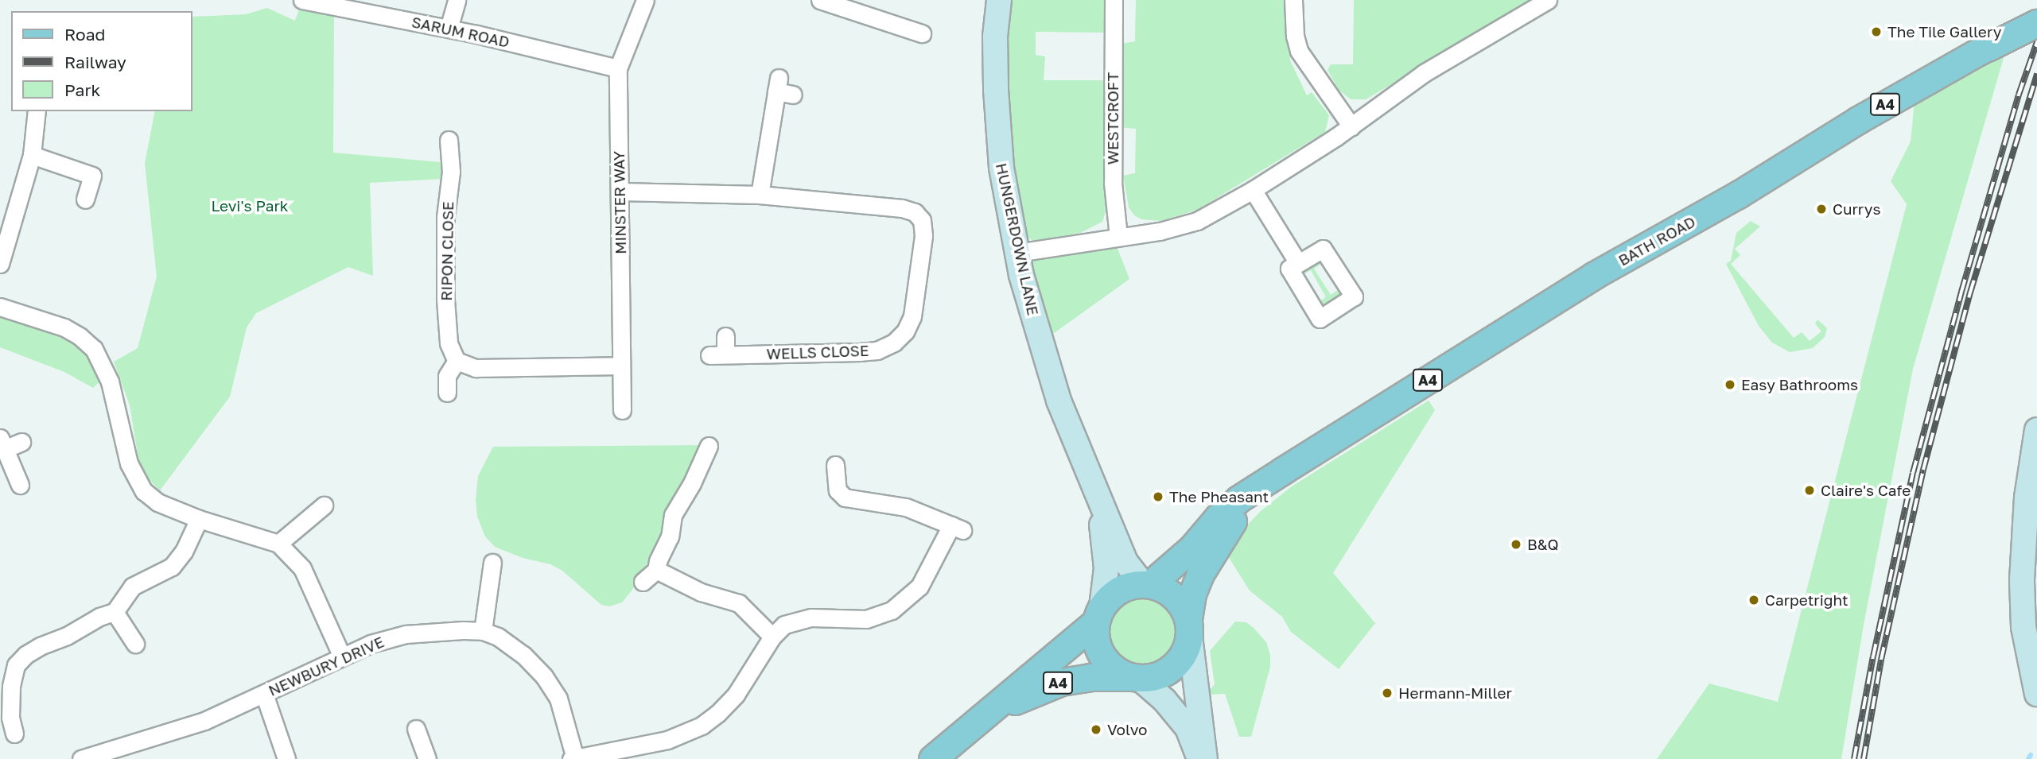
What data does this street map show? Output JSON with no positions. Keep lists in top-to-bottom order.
{
  "streets": {
    "main road": ["A4", "HUNGERDOWN LANE", "BATH ROAD"],
    "street": [
      "SARUM ROAD",
      "WESTCROFT",
      "MINSTER WAY",
      "RIPON CLOSE",
      "WELLS CLOSE",
      "NEWBURY DRIVE"
    ]
  },
  "crossings": [
    ["SARUM ROAD", "MINSTER WAY"],
    ["A4", "HUNGERDOWN LANE"],
    ["A4", "BATH ROAD"],
    ["MINSTER WAY", "WELLS CLOSE"],
    ["HUNGERDOWN LANE", "BATH ROAD"]
  ],
  "parks": ["Levi's Park"],
  "places": [
    "The Tile Gallery",
    "Currys",
    "Easy Bathrooms",
    "Claire's Cafe",
    "The Pheasant",
    "B&Q",
    "Carpetright",
    "Hermann-Miller",
    "Volvo"
  ],
  "legend": ["Road", "Railway", "Park"]
}
